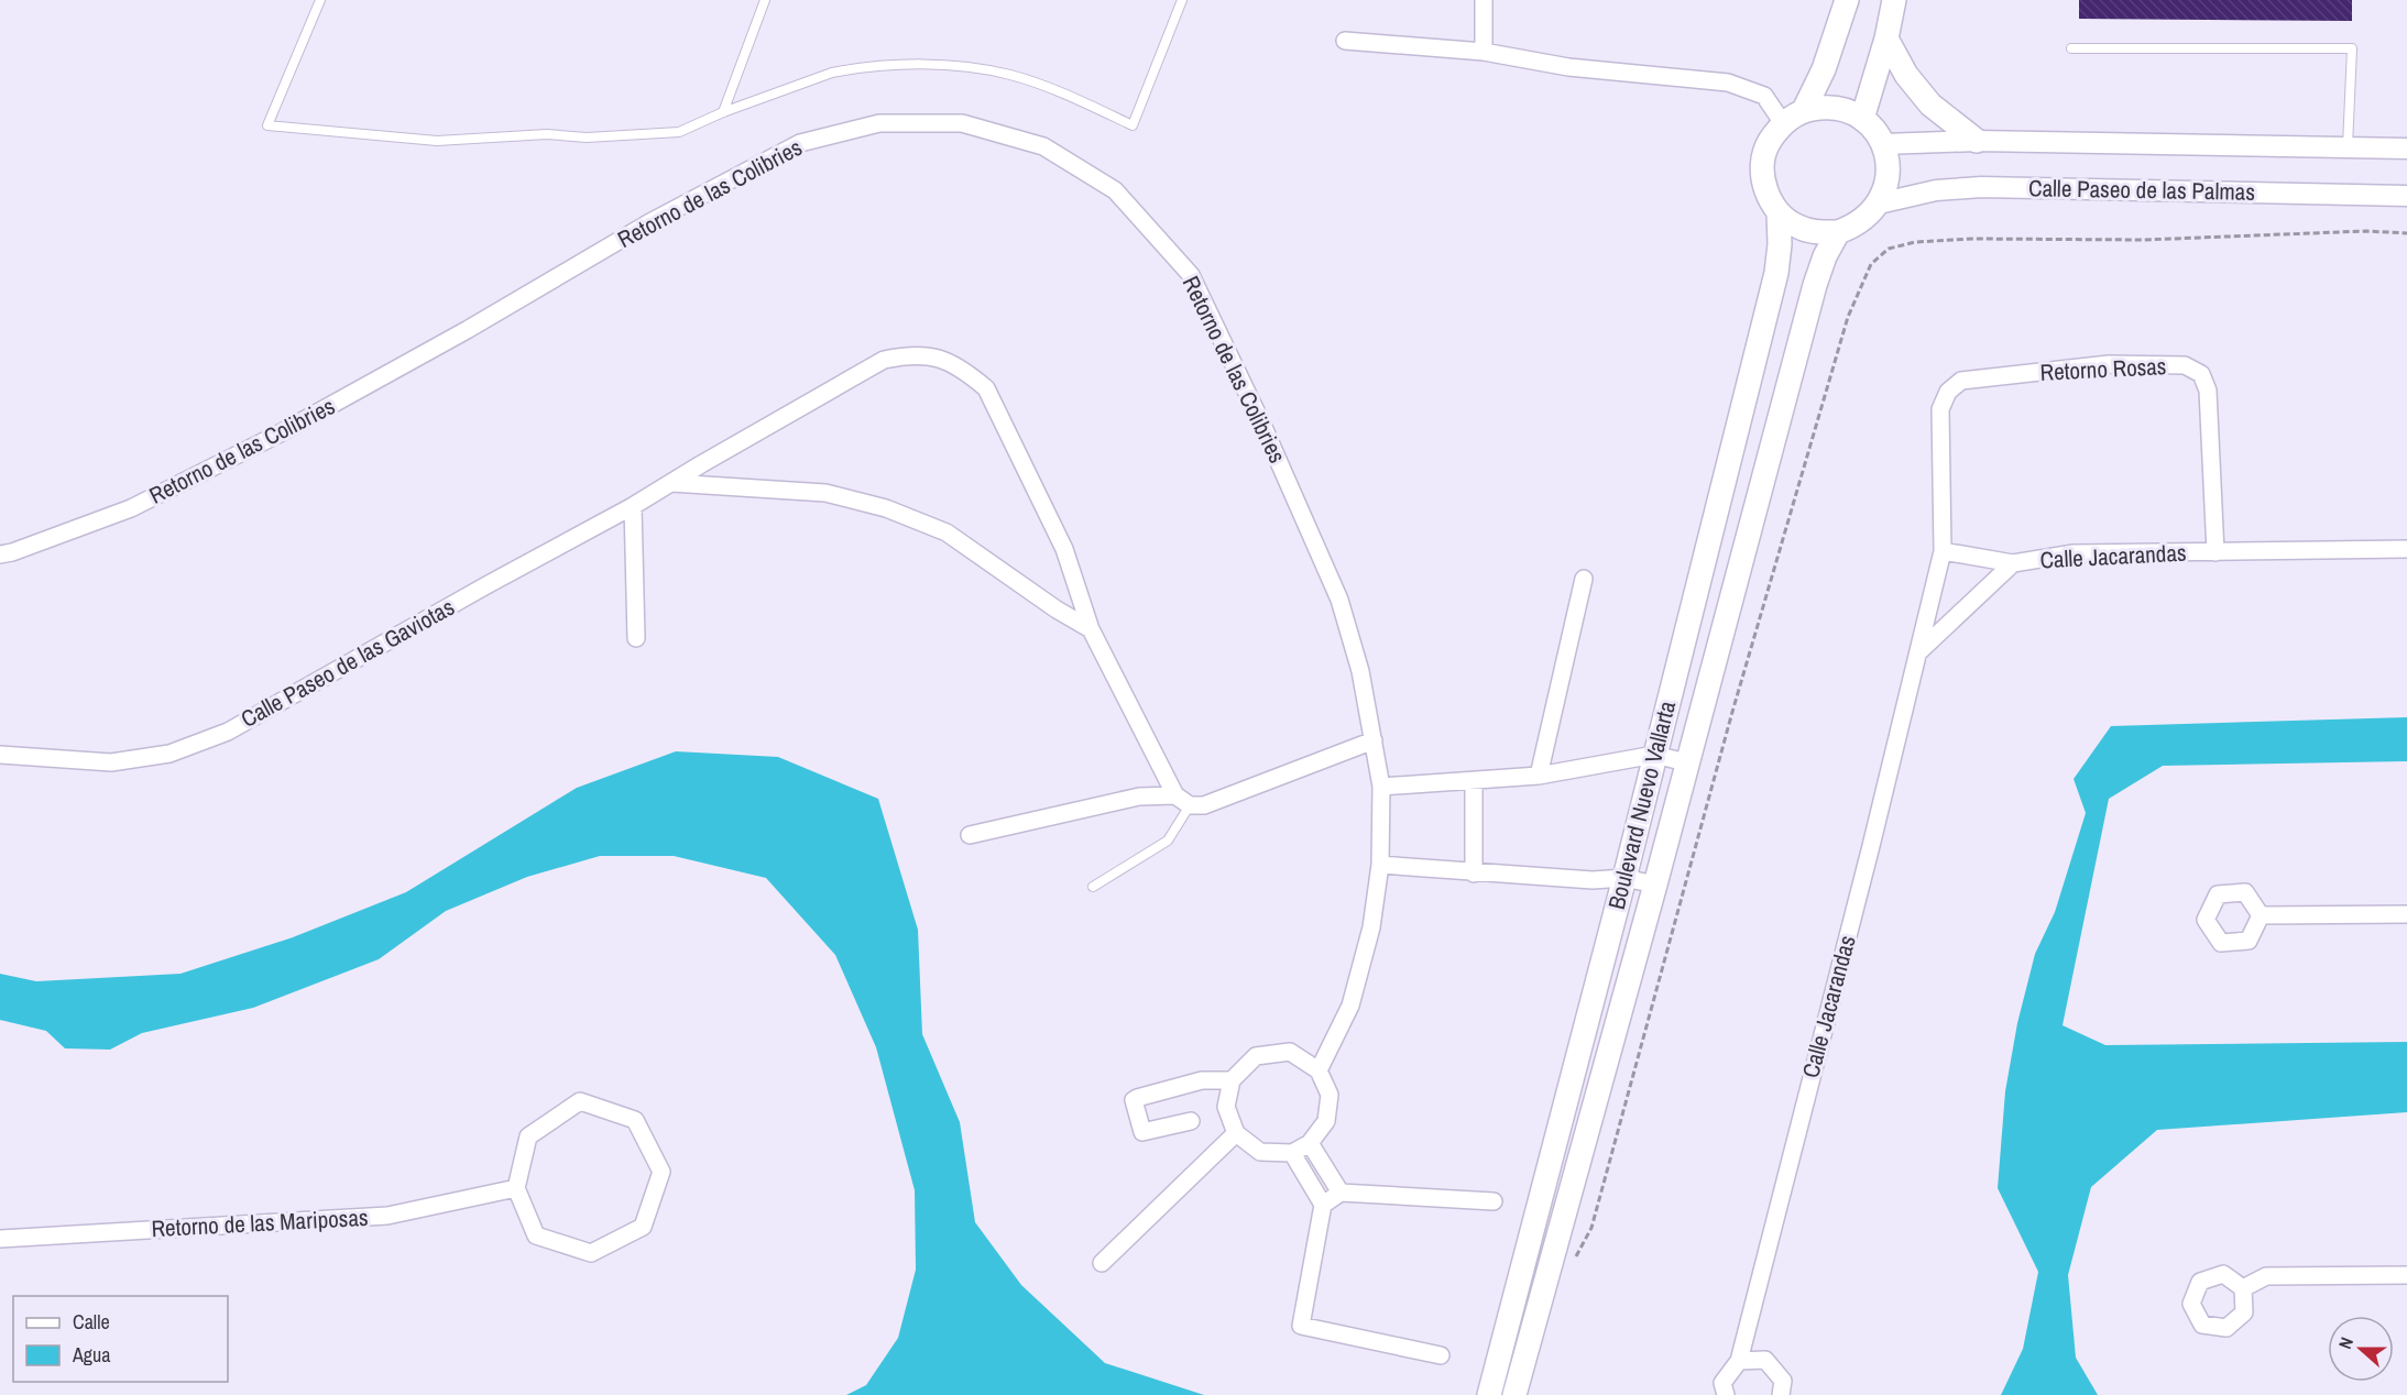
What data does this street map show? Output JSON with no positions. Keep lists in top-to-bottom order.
{
  "streets": {
    "main road": ["Boulevard Nuevo Vallarta"],
    "street": [
      "Calle Paseo de las Palmas",
      "Retorno de las Colibries",
      "Retorno Rosas",
      "Calle Jacarandas",
      "Calle Paseo de las Gaviotas",
      "Retorno de las Mariposas"
    ]
  },
  "crossings": [
    ["Calle Paseo de las Palmas", "Boulevard Nuevo Vallarta"],
    ["Retorno Rosas", "Calle Jacarandas"]
  ],
  "legend": ["Calle", "Agua"],
  "north": "left"
}
